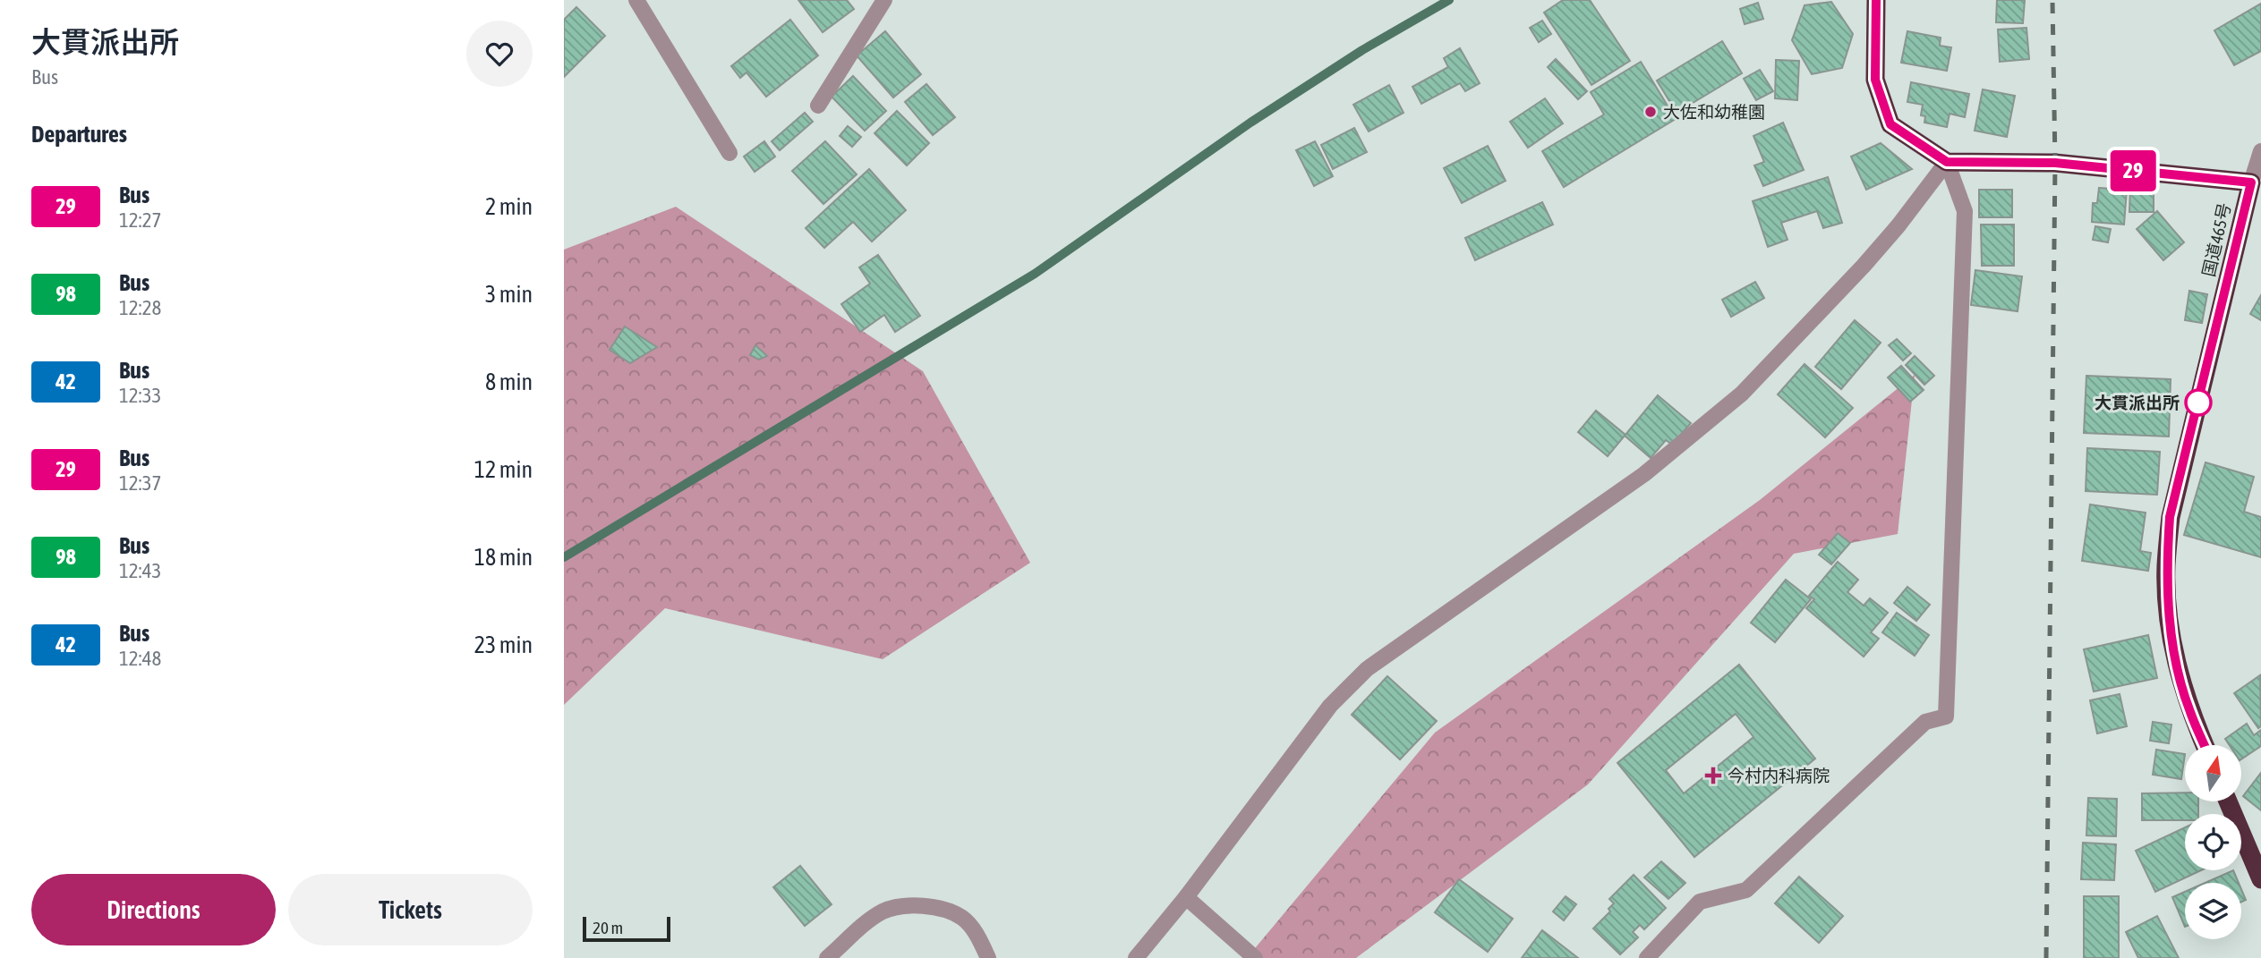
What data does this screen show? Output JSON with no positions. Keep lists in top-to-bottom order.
{
  "streets": {
    "highway": ["国道465号"]
  },
  "places": {
    "other": ["大佐和幼稚園", "大貫派出所"],
    "health": ["今村内科病院"]
  },
  "lines": ["bus line 29"],
  "scale_bar": "20 m",
  "north": "top",
  "page": {
    "heading": [
      ["大貫派出所", "Bus"],
      "Departures"
    ],
    "on_map": "29",
    "list": [
      {
        "mark": "29",
        "name": "Bus",
        "note": "12:27",
        "value": "2 min"
      },
      {
        "mark": "98",
        "name": "Bus",
        "note": "12:28",
        "value": "3 min"
      },
      {
        "mark": "42",
        "name": "Bus",
        "note": "12:33",
        "value": "8 min"
      },
      {
        "mark": "29",
        "name": "Bus",
        "note": "12:37",
        "value": "12 min"
      },
      {
        "mark": "98",
        "name": "Bus",
        "note": "12:43",
        "value": "18 min"
      },
      {
        "mark": "42",
        "name": "Bus",
        "note": "12:48",
        "value": "23 min"
      }
    ],
    "buttons": ["Directions", "Tickets"],
    "scale": "20 m"
  }
}
